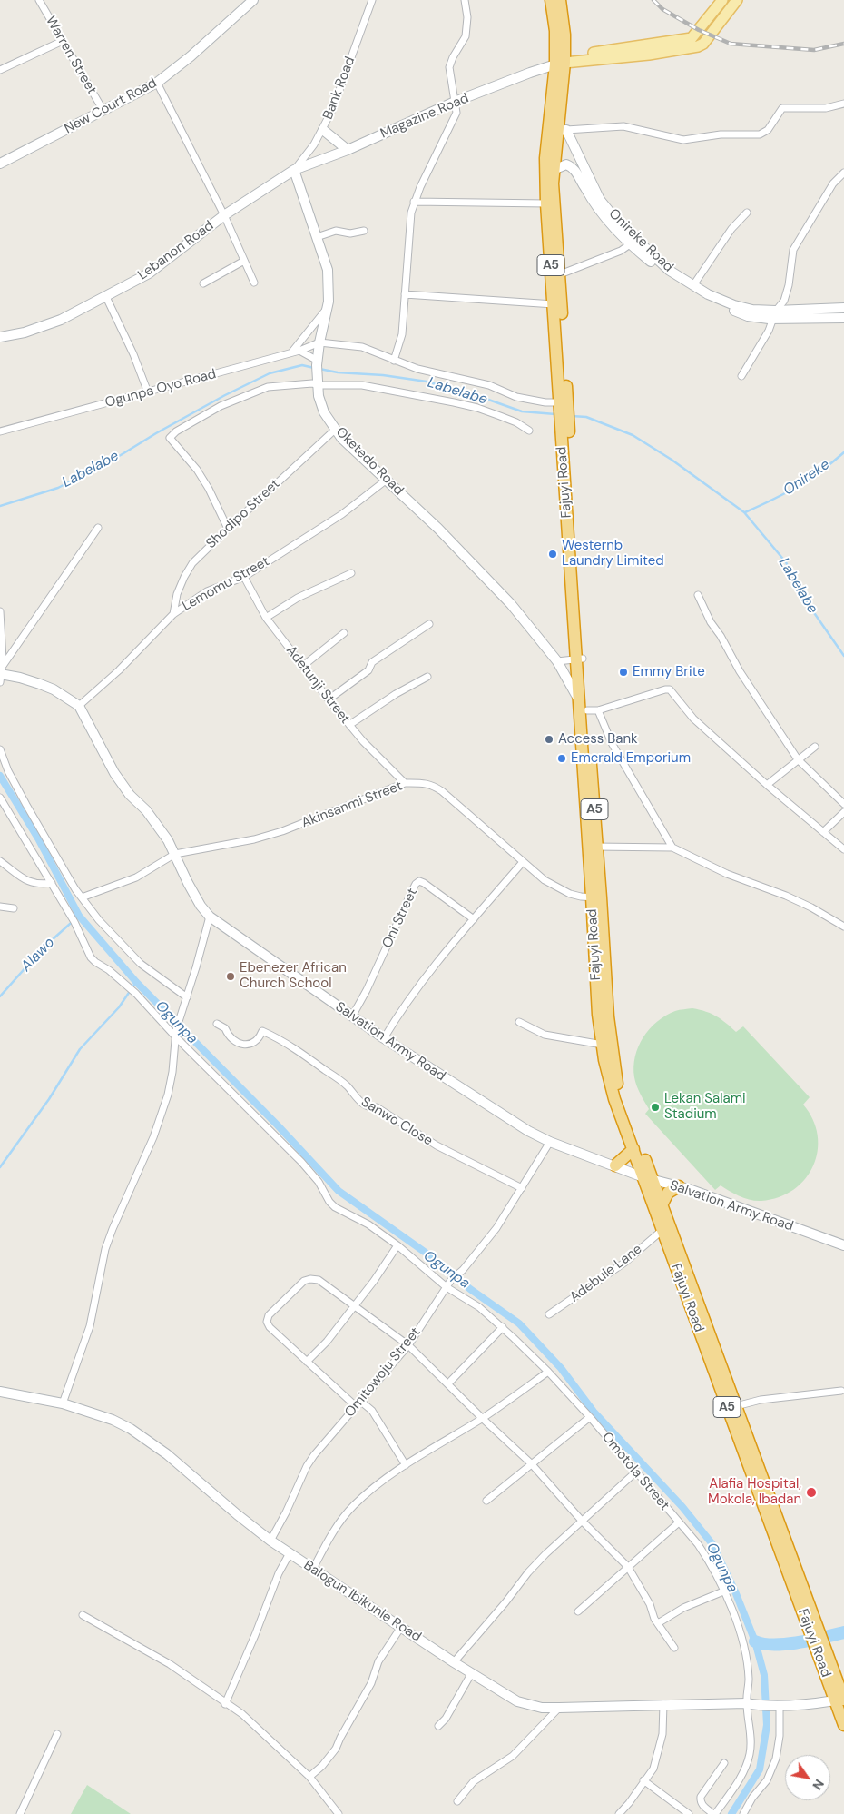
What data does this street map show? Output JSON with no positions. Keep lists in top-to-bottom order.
{
  "streets": {
    "highway": ["A5", "Fajuyi Road"],
    "main road": [
      "New Court Road",
      "Magazine Road",
      "Onireke Road",
      "Lebanon Road",
      "Oketedo Road",
      "Salvation Army Road",
      "Balogun Ibikunle Road"
    ],
    "street": [
      "Warren Street",
      "Bank Road",
      "Ogunpa Oyo Road",
      "Shodipo Street",
      "Lemomu Street",
      "Adetunji Street",
      "Akinsanmi Street",
      "Oni Street",
      "Sanwo Close",
      "Adebule Lane",
      "Omitowoju Street",
      "Omotola Street"
    ]
  },
  "crossings": [
    ["Warren Street", "New Court Road"],
    ["Bank Road", "Magazine Road"],
    ["Bank Road", "Lebanon Road"],
    ["Bank Road", "Oketedo Road"],
    ["Magazine Road", "Lebanon Road"],
    ["Magazine Road", "A5"],
    ["Magazine Road", "Oketedo Road"],
    ["Onireke Road", "A5"],
    ["Onireke Road", "Fajuyi Road"],
    ["Lebanon Road", "Oketedo Road"],
    ["A5", "Fajuyi Road"],
    ["Ogunpa Oyo Road", "Oketedo Road"],
    ["Oketedo Road", "Fajuyi Road"],
    ["Oketedo Road", "Shodipo Street"],
    ["Oketedo Road", "Lemomu Street"],
    ["Fajuyi Road", "Akinsanmi Street"],
    ["Fajuyi Road", "Salvation Army Road"],
    ["Fajuyi Road", "Adebule Lane"],
    ["Shodipo Street", "Lemomu Street"],
    ["Lemomu Street", "Adetunji Street"],
    ["Lemomu Street", "Salvation Army Road"],
    ["Adetunji Street", "Akinsanmi Street"],
    ["Akinsanmi Street", "Salvation Army Road"],
    ["Oni Street", "Salvation Army Road"],
    ["Salvation Army Road", "Omitowoju Street"],
    ["Sanwo Close", "Omitowoju Street"],
    ["Omitowoju Street", "Omotola Street"],
    ["Omitowoju Street", "Balogun Ibikunle Road"],
    ["Omotola Street", "Balogun Ibikunle Road"]
  ],
  "water": [
    "Labelabe",
    "Onireke",
    "Alawo",
    "Ogunpa"
  ],
  "places": [
    "Westernb Laundry Limited",
    "Emmy Brite",
    "Access Bank",
    "Emerald Emporium",
    "Ebenezer African Church School",
    "Lekan Salami Stadium",
    "Alafia Hospital, Mokola, Ibadan"
  ],
  "north": "bottom right"
}
